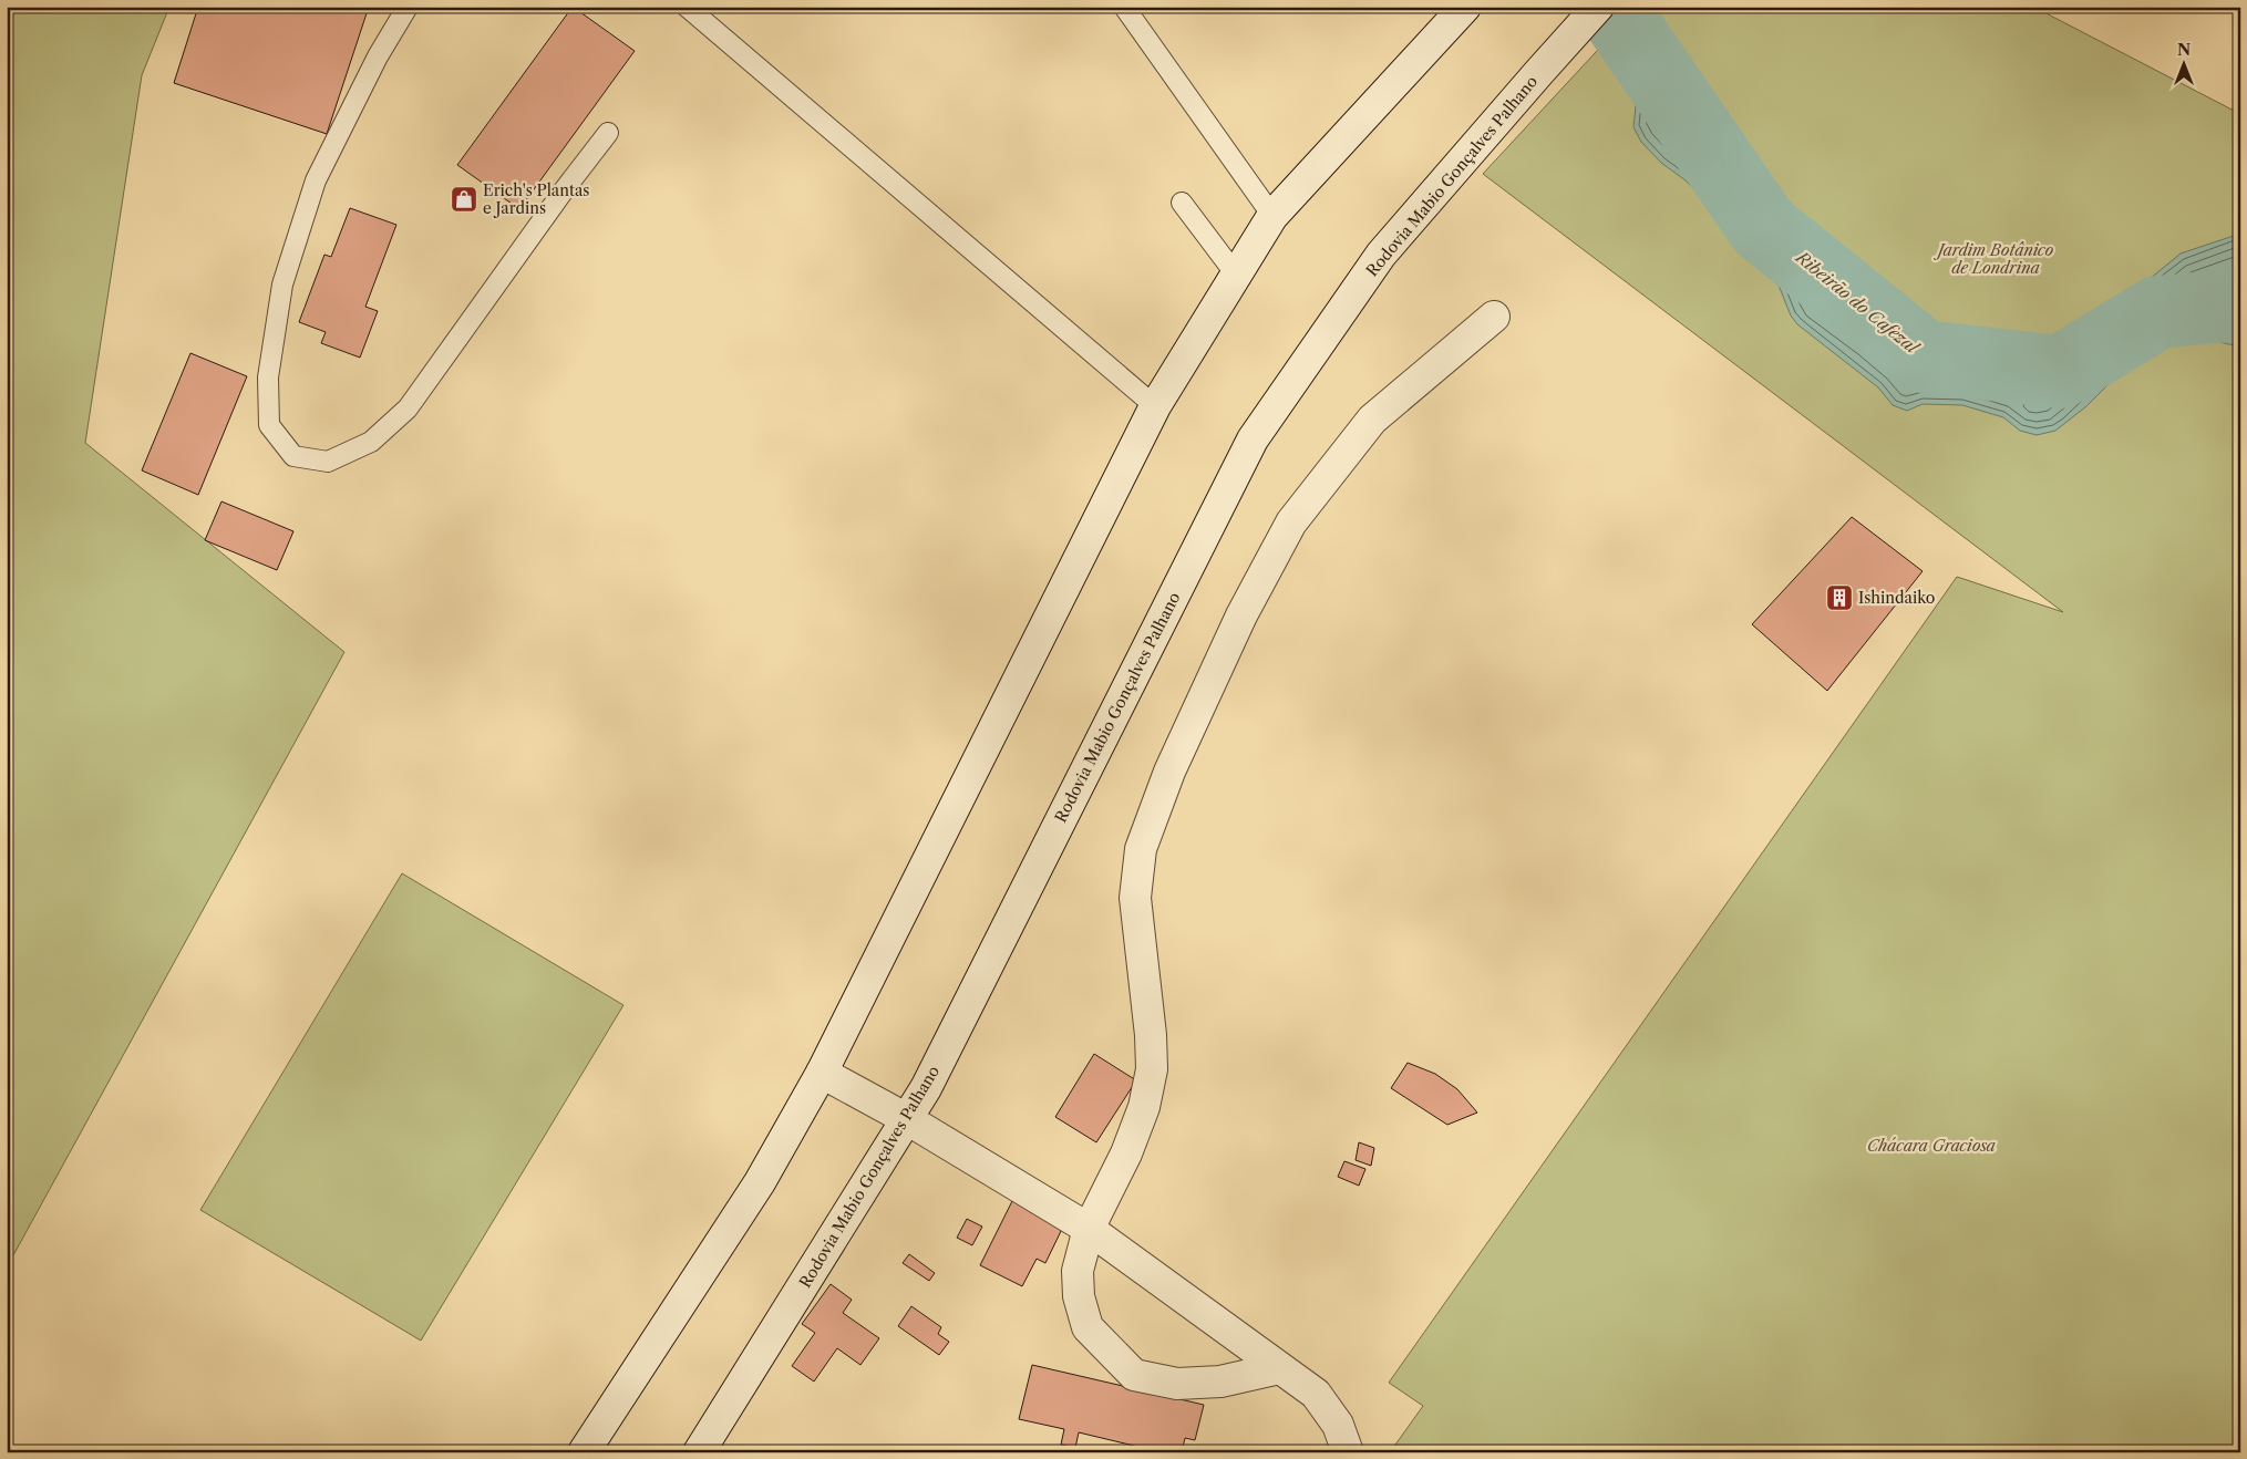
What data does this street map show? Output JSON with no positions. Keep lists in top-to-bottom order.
{
  "streets": {
    "main road": ["Rodovia Mabio Gonçalves Palhano"]
  },
  "water": ["Ribeirão do Cafezal"],
  "parks": ["Jardim Botânico de Londrina", "Chácara Graciosa"],
  "places": {
    "shop": ["Erich's Plantas e Jardins"],
    "building": ["Ishindaiko"]
  },
  "north": "top"
}
